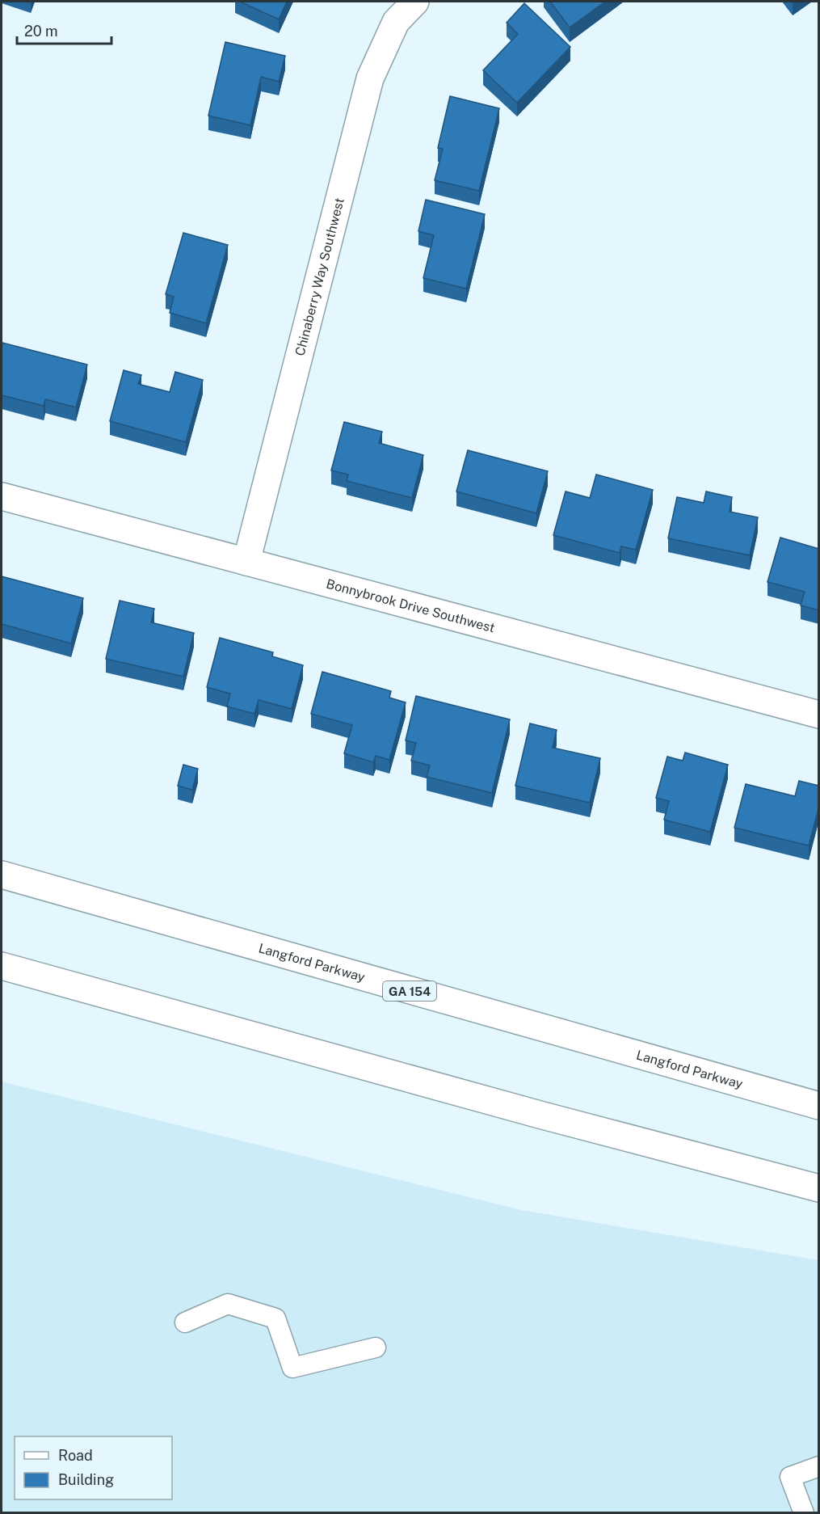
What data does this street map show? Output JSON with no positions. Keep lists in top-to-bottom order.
{
  "streets": {
    "main road": [
      "Chinaberry Way Southwest",
      "Bonnybrook Drive Southwest",
      "Langford Parkway",
      "GA 154"
    ]
  },
  "crossings": [
    ["Chinaberry Way Southwest", "Bonnybrook Drive Southwest"]
  ],
  "legend": ["Road", "Building"],
  "scale_bar": "20 m"
}
